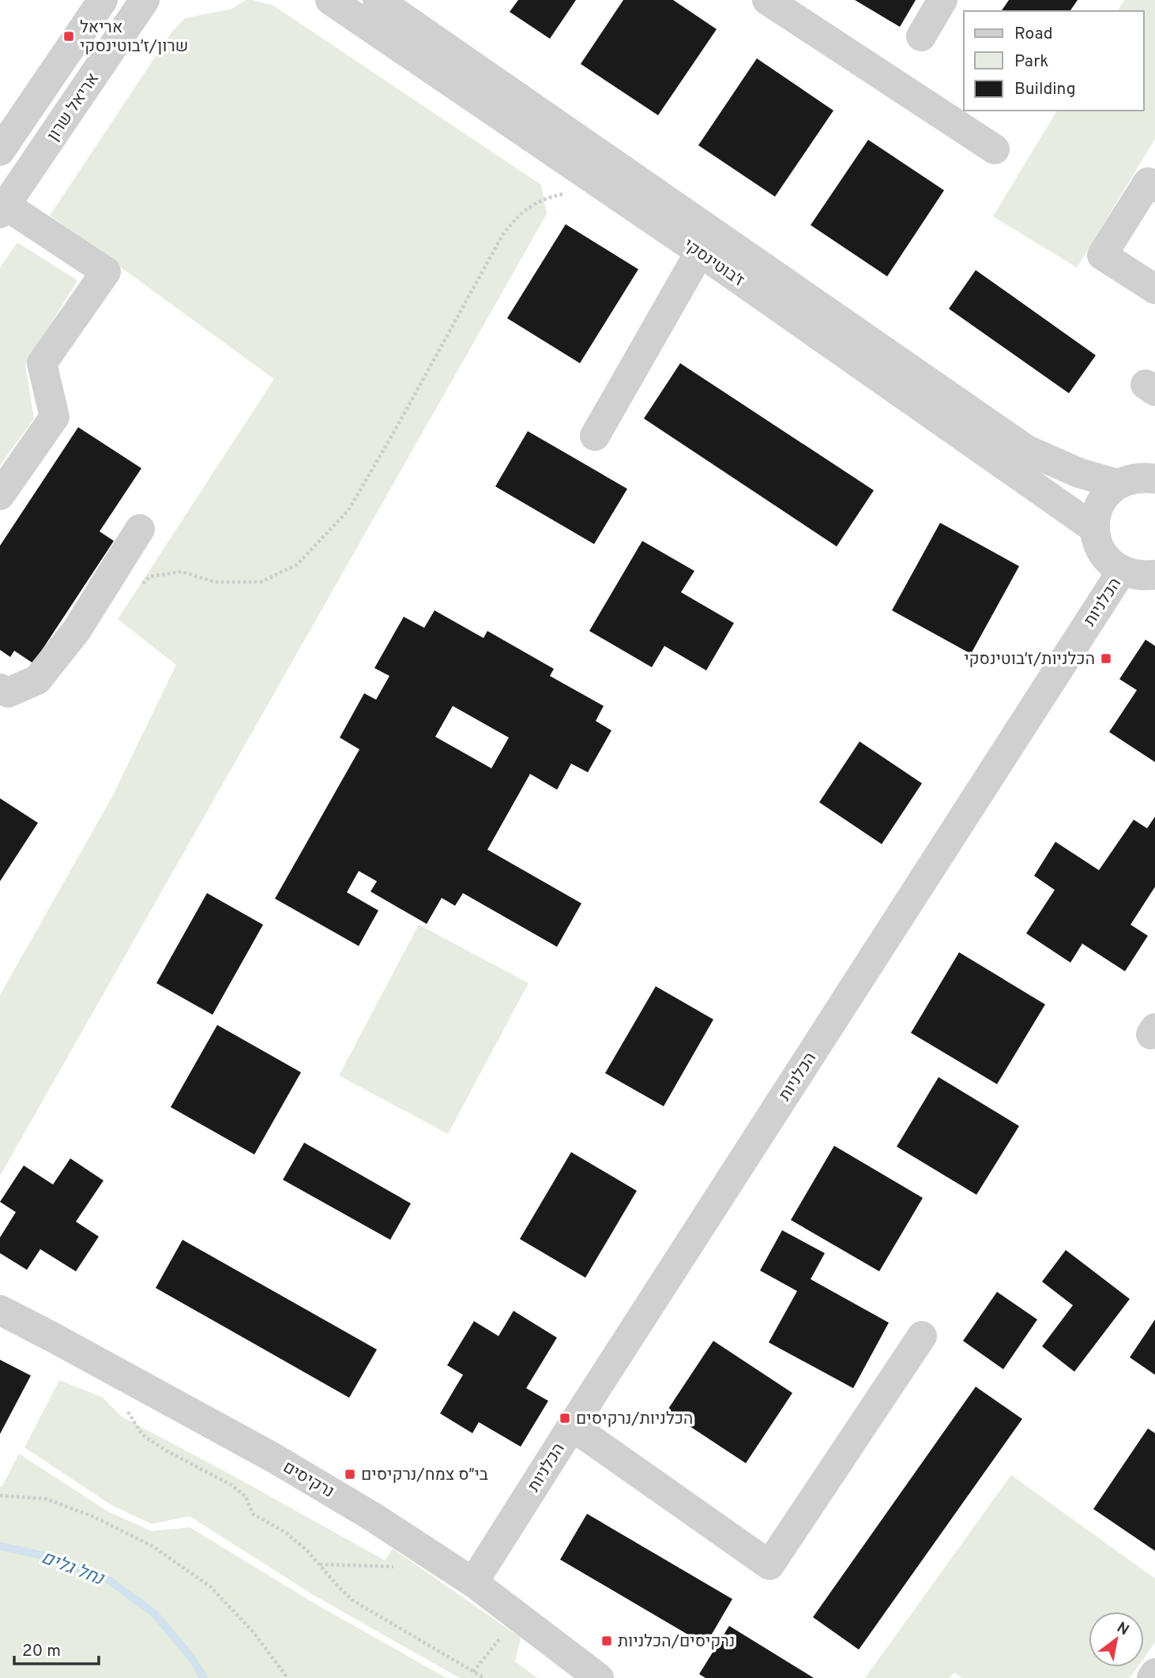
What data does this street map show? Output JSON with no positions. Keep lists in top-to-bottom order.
{
  "streets": {
    "street": [
      "אריאל שרון",
      "ז׳בוטינסקי",
      "הכלניות",
      "נרקיסים"
    ]
  },
  "crossings": [
    ["הכלניות", "נרקיסים"]
  ],
  "water": ["נחל גלים"],
  "places": {
    "transit": [
      "אריאל שרון/ז׳בוטינסקי",
      "הכלניות/ז׳בוטינסקי",
      "הכלניות/נרקיסים",
      "בי״ס צמח/נרקיסים",
      "נרקיסים/הכלניות"
    ]
  },
  "legend": ["Road", "Park", "Building"],
  "scale_bar": "20 m",
  "north": "top right"
}
